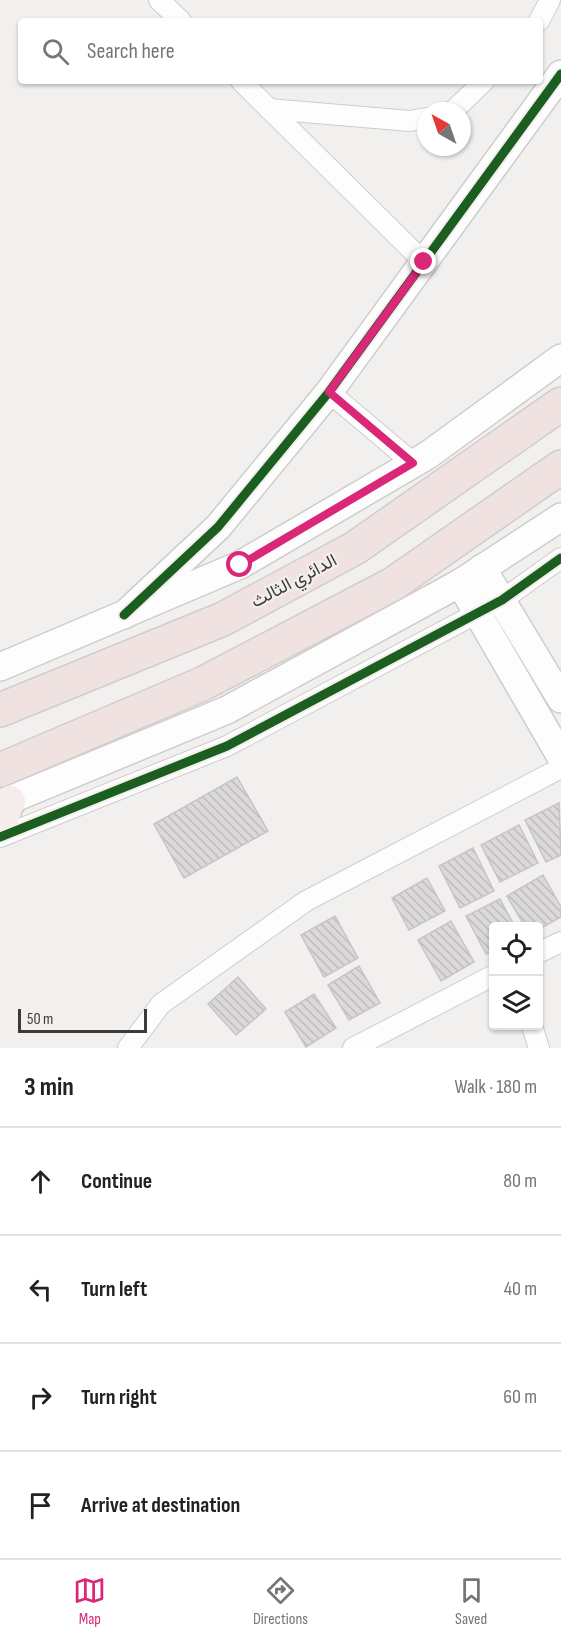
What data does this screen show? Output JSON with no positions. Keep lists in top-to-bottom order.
{
  "streets": {
    "highway": ["الدائري الثالث"]
  },
  "scale_bar": "50 m",
  "north": "top left",
  "page": {
    "search": "Search here",
    "scale": "50 m",
    "heading": ["3 min", "Walk · 180 m"],
    "list": [
      ["Continue", "80 m"],
      ["Turn left", "40 m"],
      ["Turn right", "60 m"],
      "Arrive at destination"
    ],
    "nav": ["Map", "Directions", "Saved"]
  }
}
